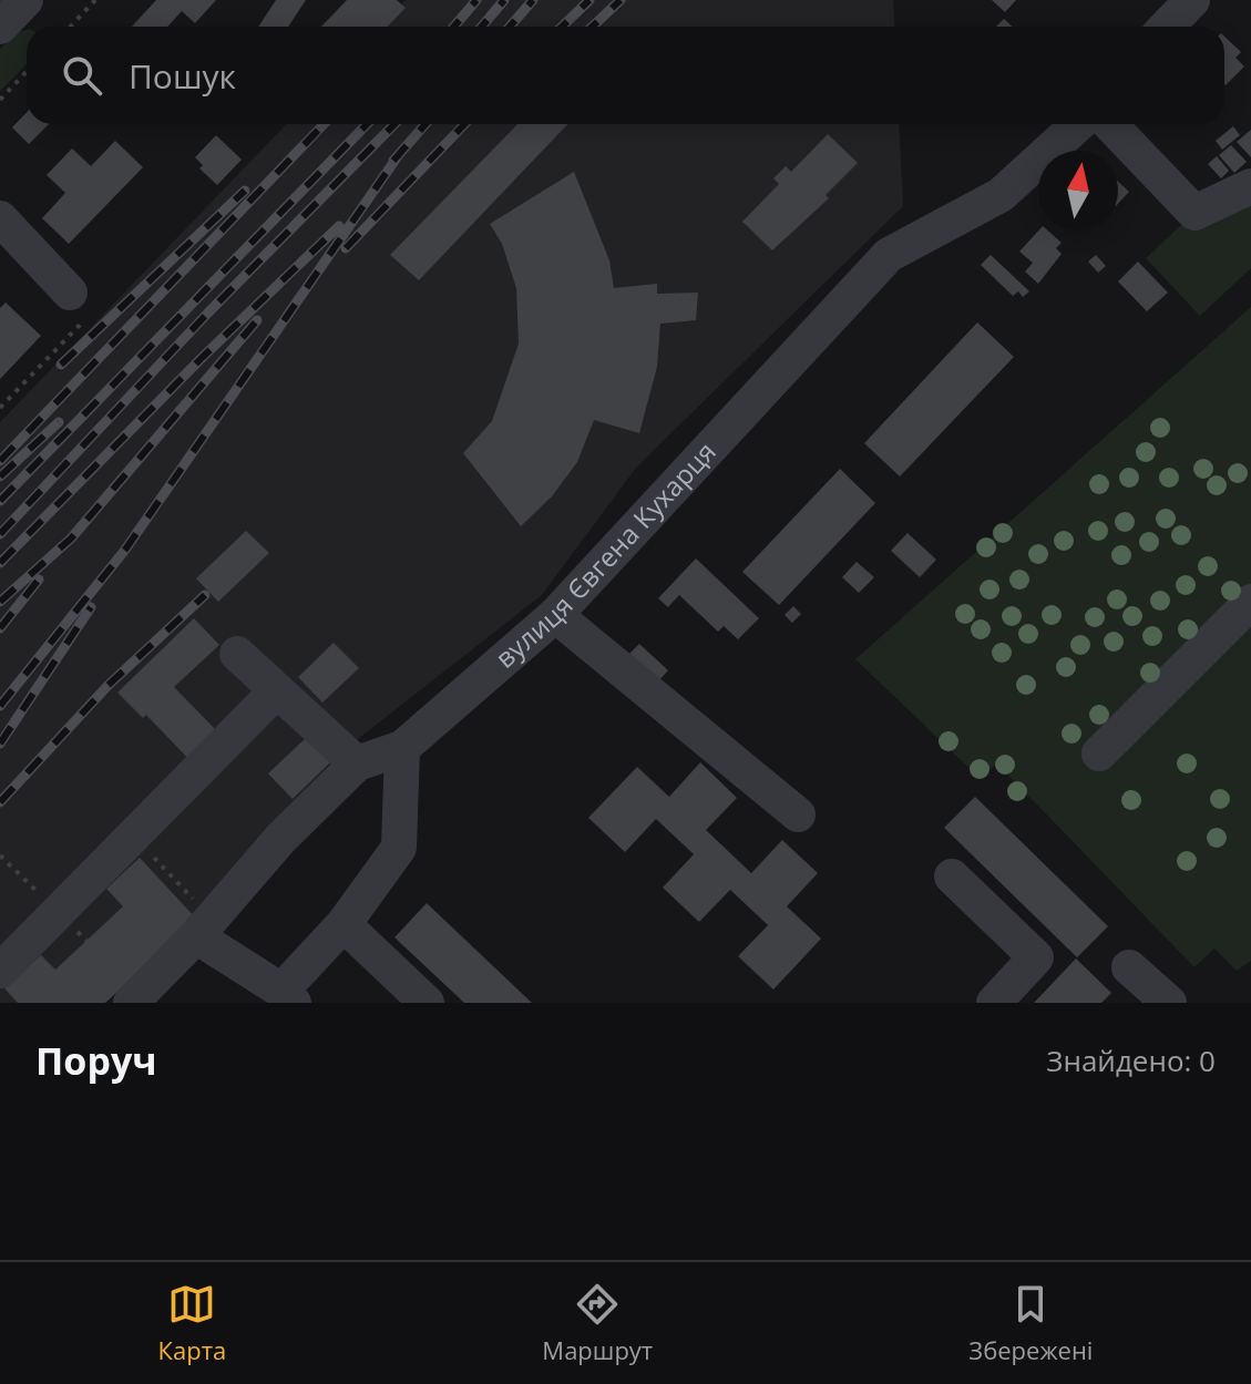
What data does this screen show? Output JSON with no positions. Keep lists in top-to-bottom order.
{
  "streets": {
    "street": ["вулиця Євгена Кухарця"]
  },
  "north": "top",
  "page": {
    "search": "Пошук",
    "heading": ["Поруч", "Знайдено: 0"],
    "nav": ["Карта", "Маршрут", "Збережені"]
  }
}
